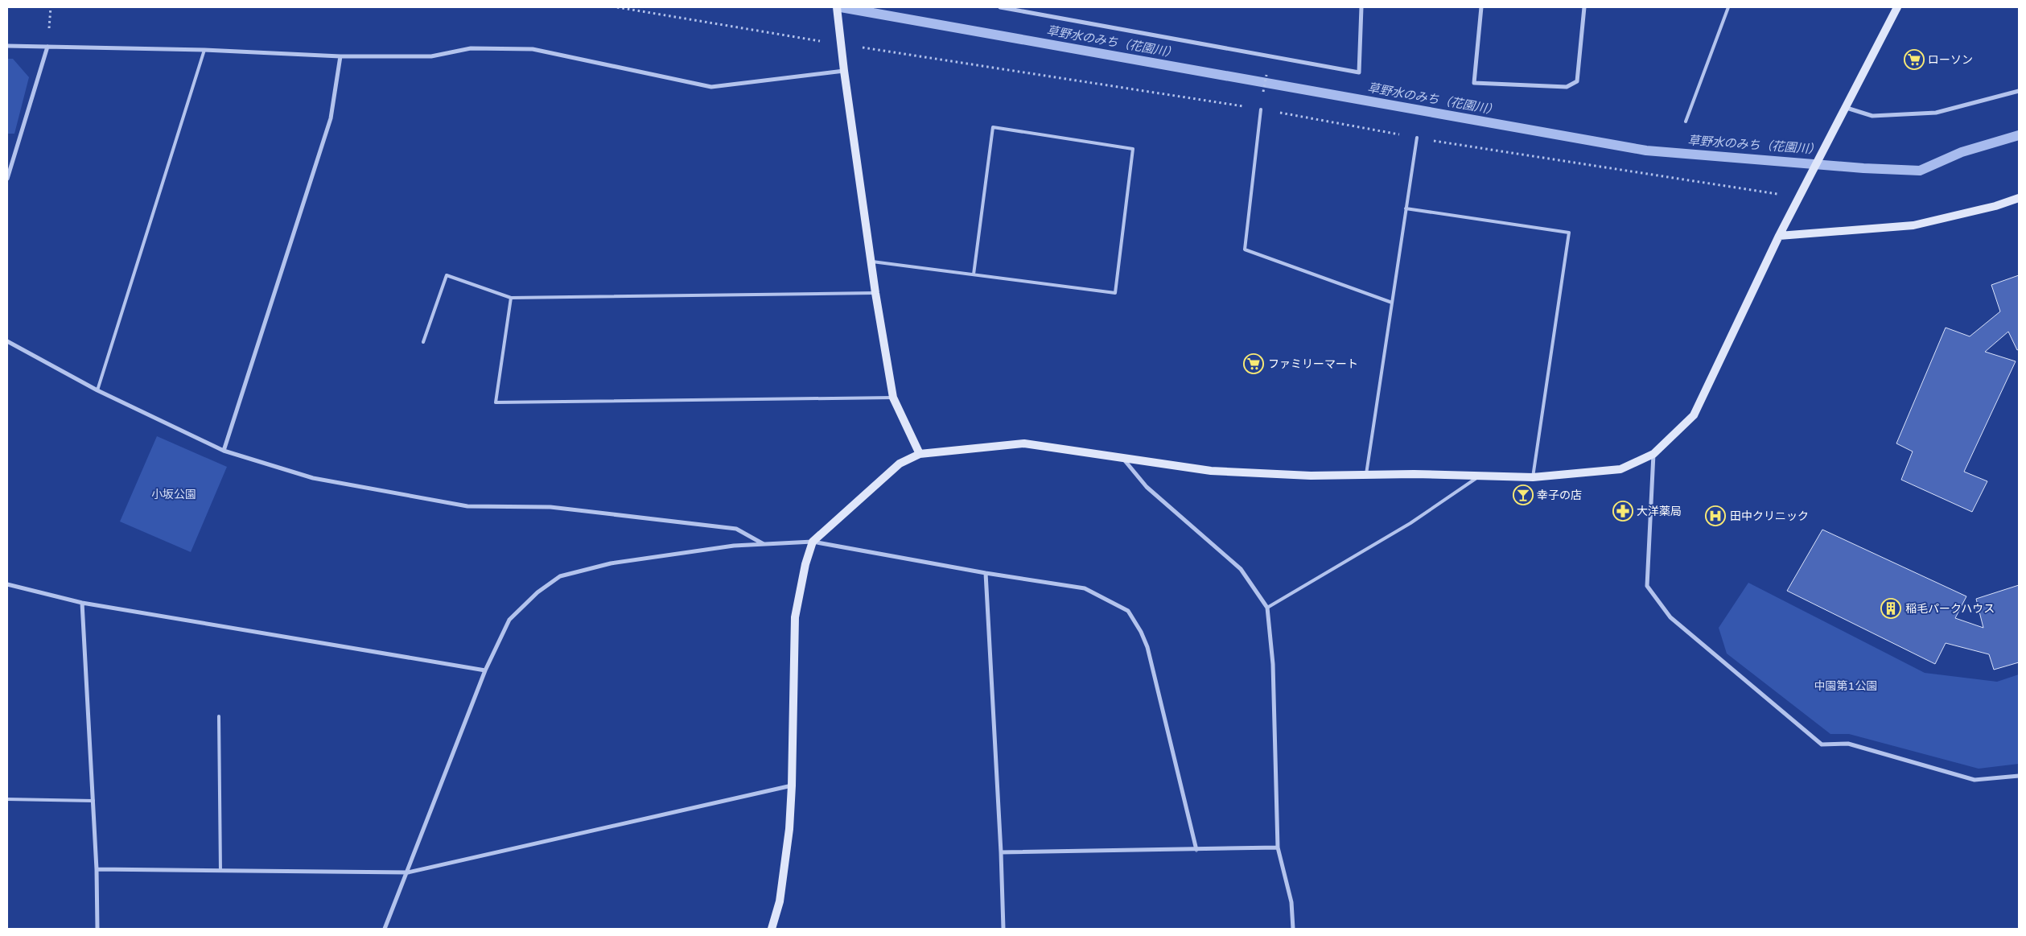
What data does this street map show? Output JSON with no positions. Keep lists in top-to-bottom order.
{
  "water": ["草野水のみち（花園川）"],
  "parks": ["小坂公園", "中園第1公園"],
  "places": {
    "supermarket": ["ローソン", "ファミリーマート"],
    "bar": ["幸子の店"],
    "pharmacy": ["大洋薬局"],
    "hospital": ["田中クリニック"],
    "building": ["稲毛パークハウス"]
  }
}
